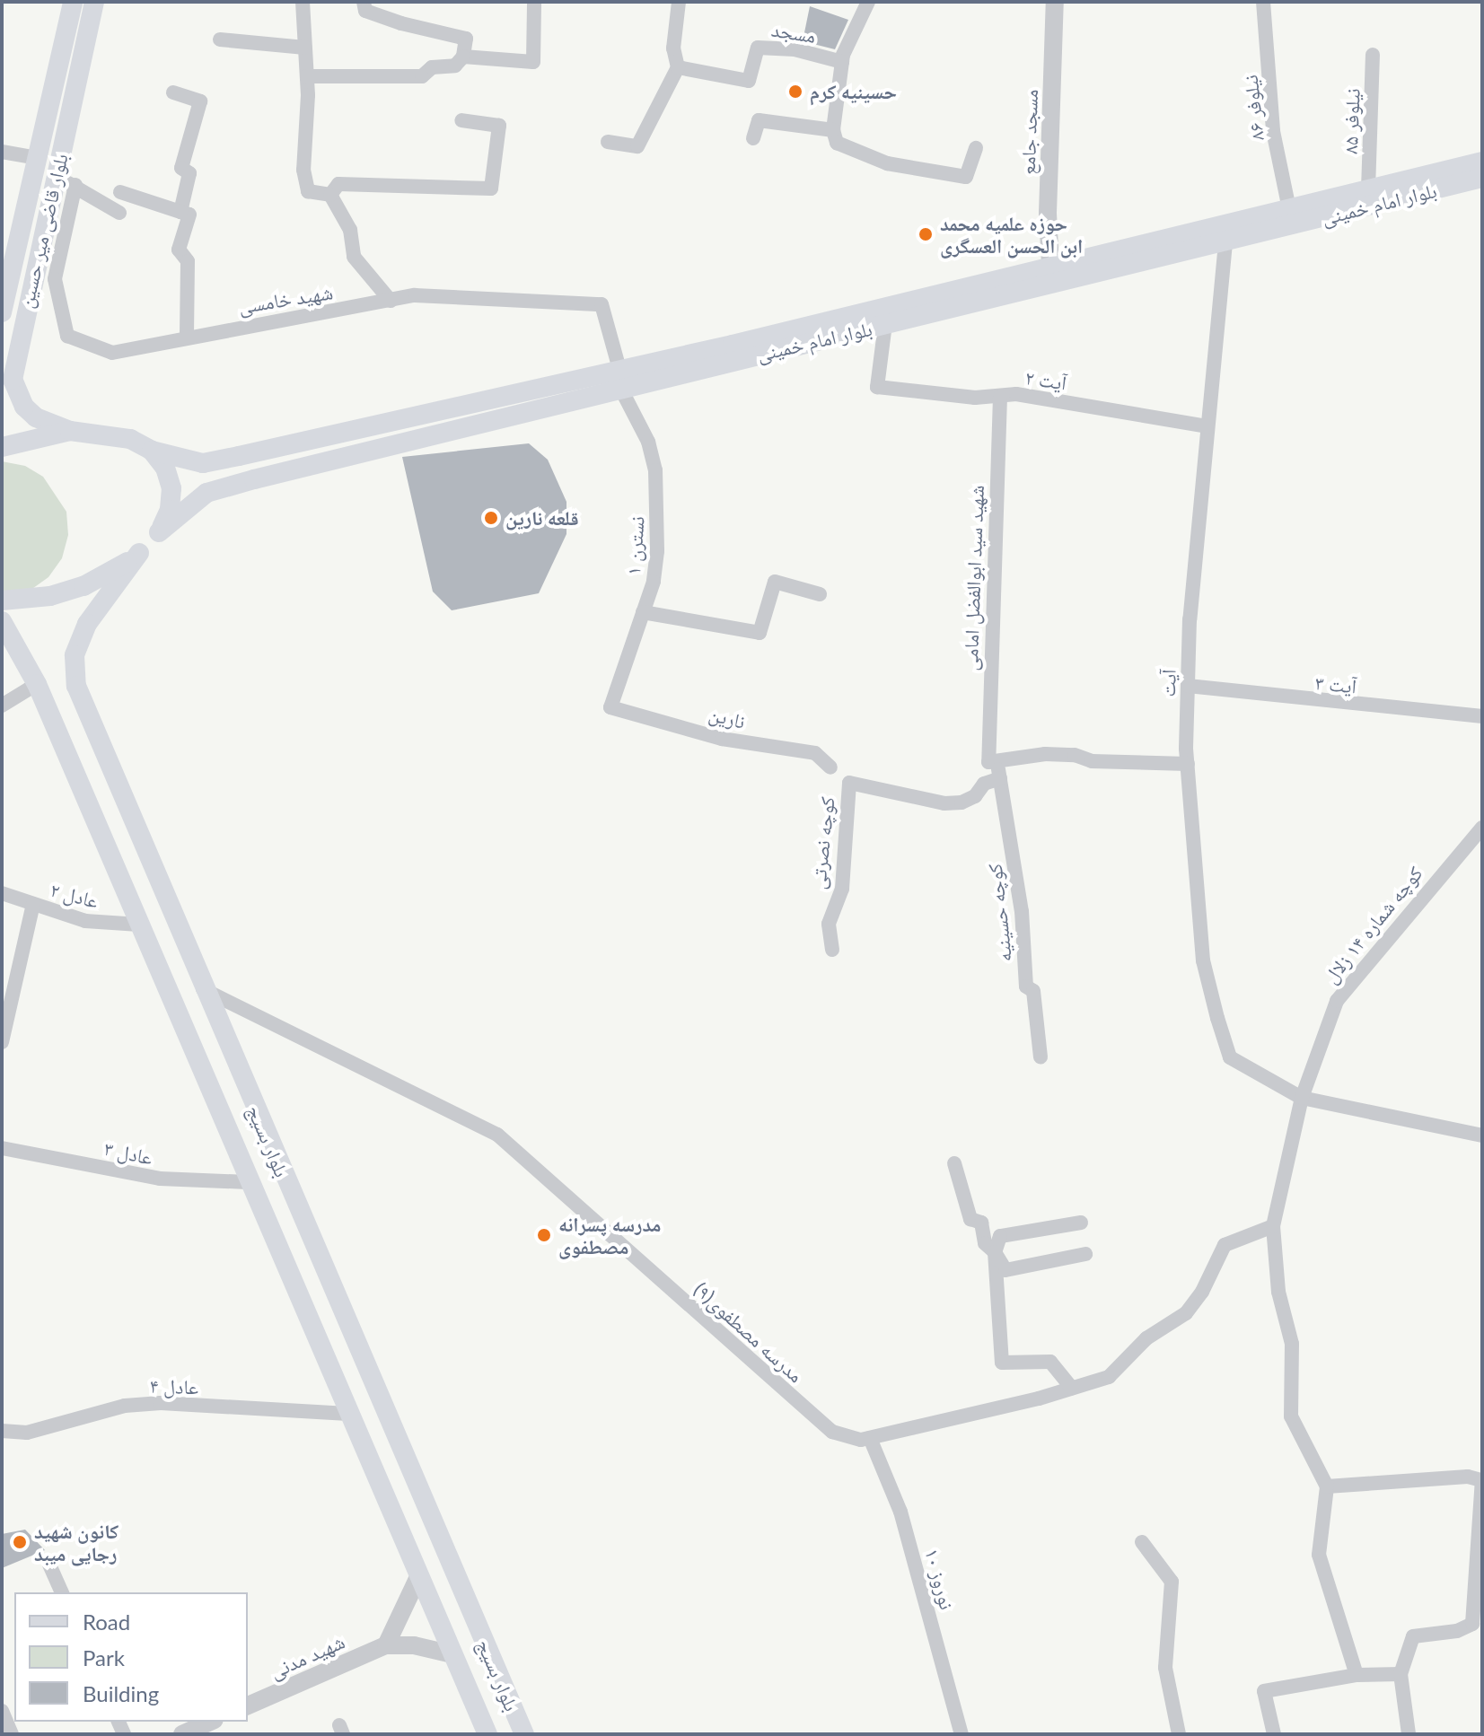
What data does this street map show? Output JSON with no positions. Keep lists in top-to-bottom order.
{
  "streets": {
    "main road": ["بلوار امام خمینی", "بلوار قاضی میر حسین", "بلوار بسیج"],
    "street": [
      "مسجد",
      "نیلوفر ۸۶",
      "نیلوفر ۸۵",
      "مسجد جامع",
      "شهید خامسی",
      "آیت ۲",
      "نسترن ۱",
      "شهید سید ابوالفضل امامی",
      "آیت",
      "آیت ۳",
      "نارین",
      "کوچه نصرتی",
      "عادل ۲",
      "کوچه حسینیه",
      "کوچه شماره ۱۴ زلال",
      "عادل ۳",
      "مدرسه مصطفوی(۹)",
      "عادل ۴",
      "نوروز ۱۰",
      "شهید مدنی"
    ]
  },
  "crossings": [
    ["نیلوفر ۸۶", "بلوار امام خمینی"],
    ["نیلوفر ۸۵", "بلوار امام خمینی"],
    ["مسجد جامع", "بلوار امام خمینی"],
    ["بلوار امام خمینی", "بلوار قاضی میر حسین"],
    ["بلوار امام خمینی", "شهید خامسی"],
    ["بلوار امام خمینی", "آیت ۲"],
    ["بلوار امام خمینی", "نسترن ۱"],
    ["بلوار امام خمینی", "آیت"],
    ["بلوار امام خمینی", "بلوار بسیج"],
    ["شهید خامسی", "نسترن ۱"],
    ["آیت ۲", "شهید سید ابوالفضل امامی"],
    ["آیت ۲", "آیت"],
    ["نسترن ۱", "نارین"],
    ["شهید سید ابوالفضل امامی", "کوچه حسینیه"],
    ["آیت", "آیت ۳"],
    ["آیت", "کوچه شماره ۱۴ زلال"],
    ["کوچه نصرتی", "کوچه حسینیه"],
    ["عادل ۲", "بلوار بسیج"],
    ["کوچه شماره ۱۴ زلال", "مدرسه مصطفوی(۹)"],
    ["بلوار بسیج", "عادل ۳"],
    ["بلوار بسیج", "مدرسه مصطفوی(۹)"],
    ["بلوار بسیج", "عادل ۴"],
    ["بلوار بسیج", "شهید مدنی"],
    ["مدرسه مصطفوی(۹)", "نوروز ۱۰"]
  ],
  "places": [
    "حسینیه کرم",
    "حوزه علمیه محمد ابن الحسن العسگری",
    "قلعه نارین",
    "مدرسه پسرانه مصطفوی",
    "کانون شهید رجایی میبد"
  ],
  "legend": ["Road", "Park", "Building"]
}
